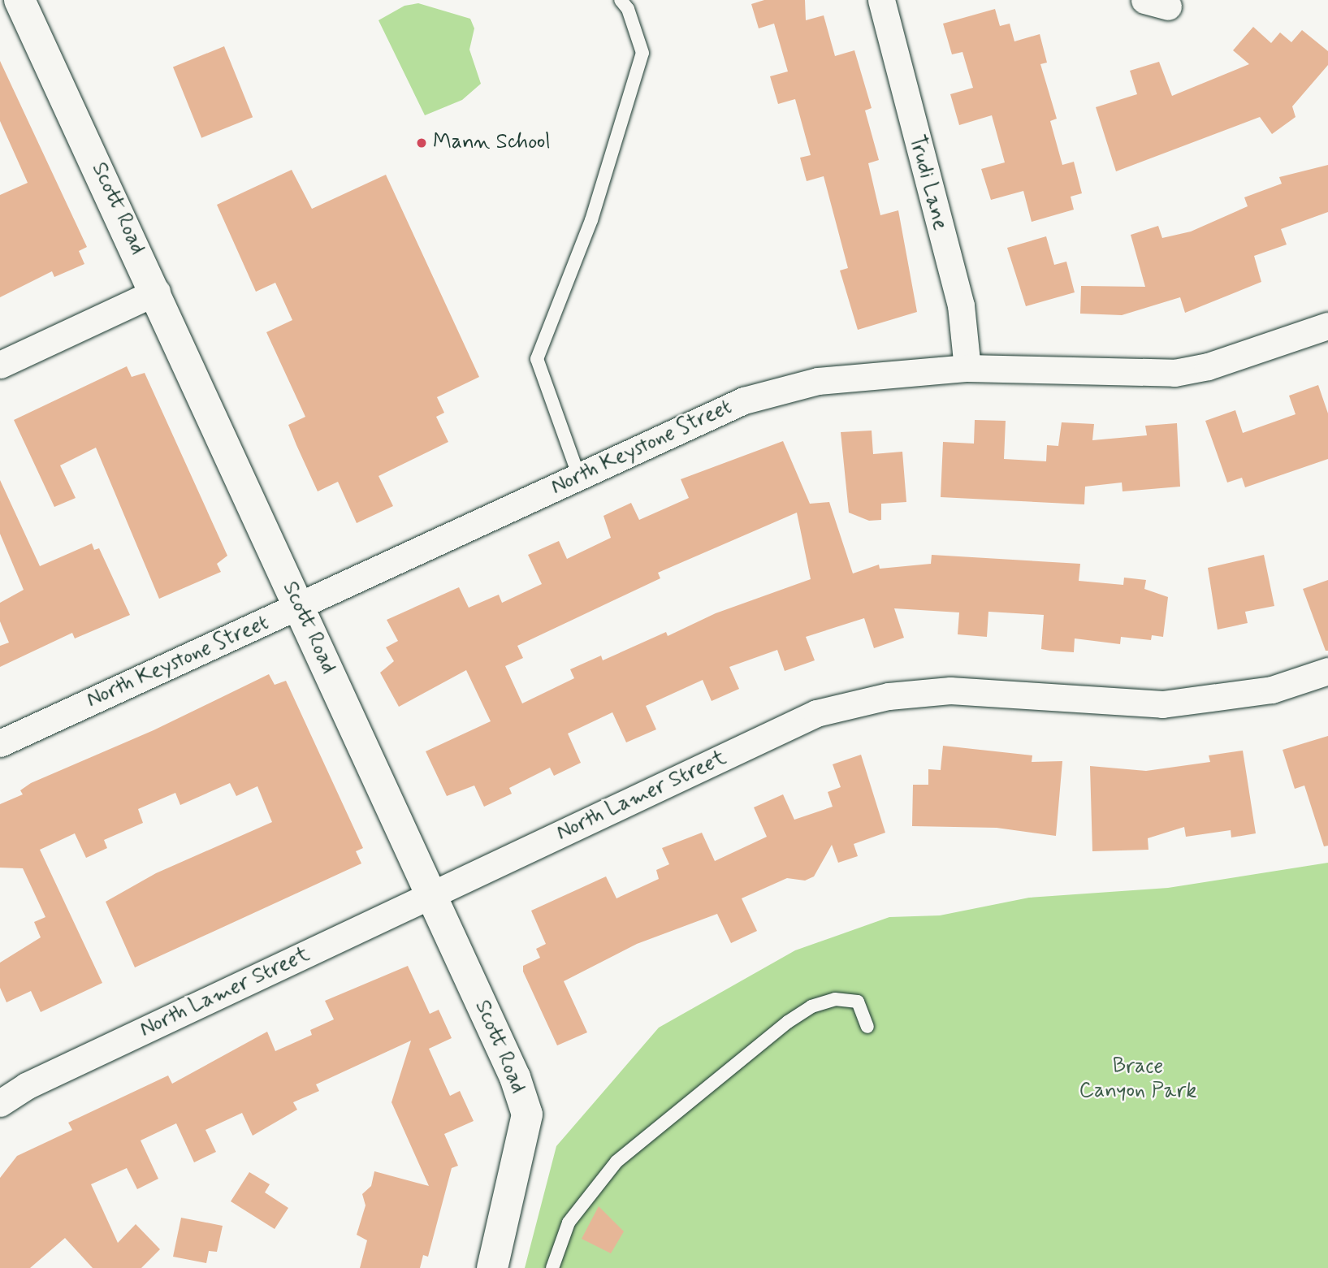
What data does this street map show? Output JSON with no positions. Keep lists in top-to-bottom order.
{
  "streets": {
    "street": [
      "Trudi Lane",
      "Scott Road",
      "North Keystone Street",
      "North Lamer Street"
    ]
  },
  "crossings": [
    ["Trudi Lane", "North Keystone Street"],
    ["Scott Road", "North Keystone Street"],
    ["Scott Road", "North Lamer Street"]
  ],
  "parks": ["Brace Canyon Park"],
  "places": ["Mann School"]
}
